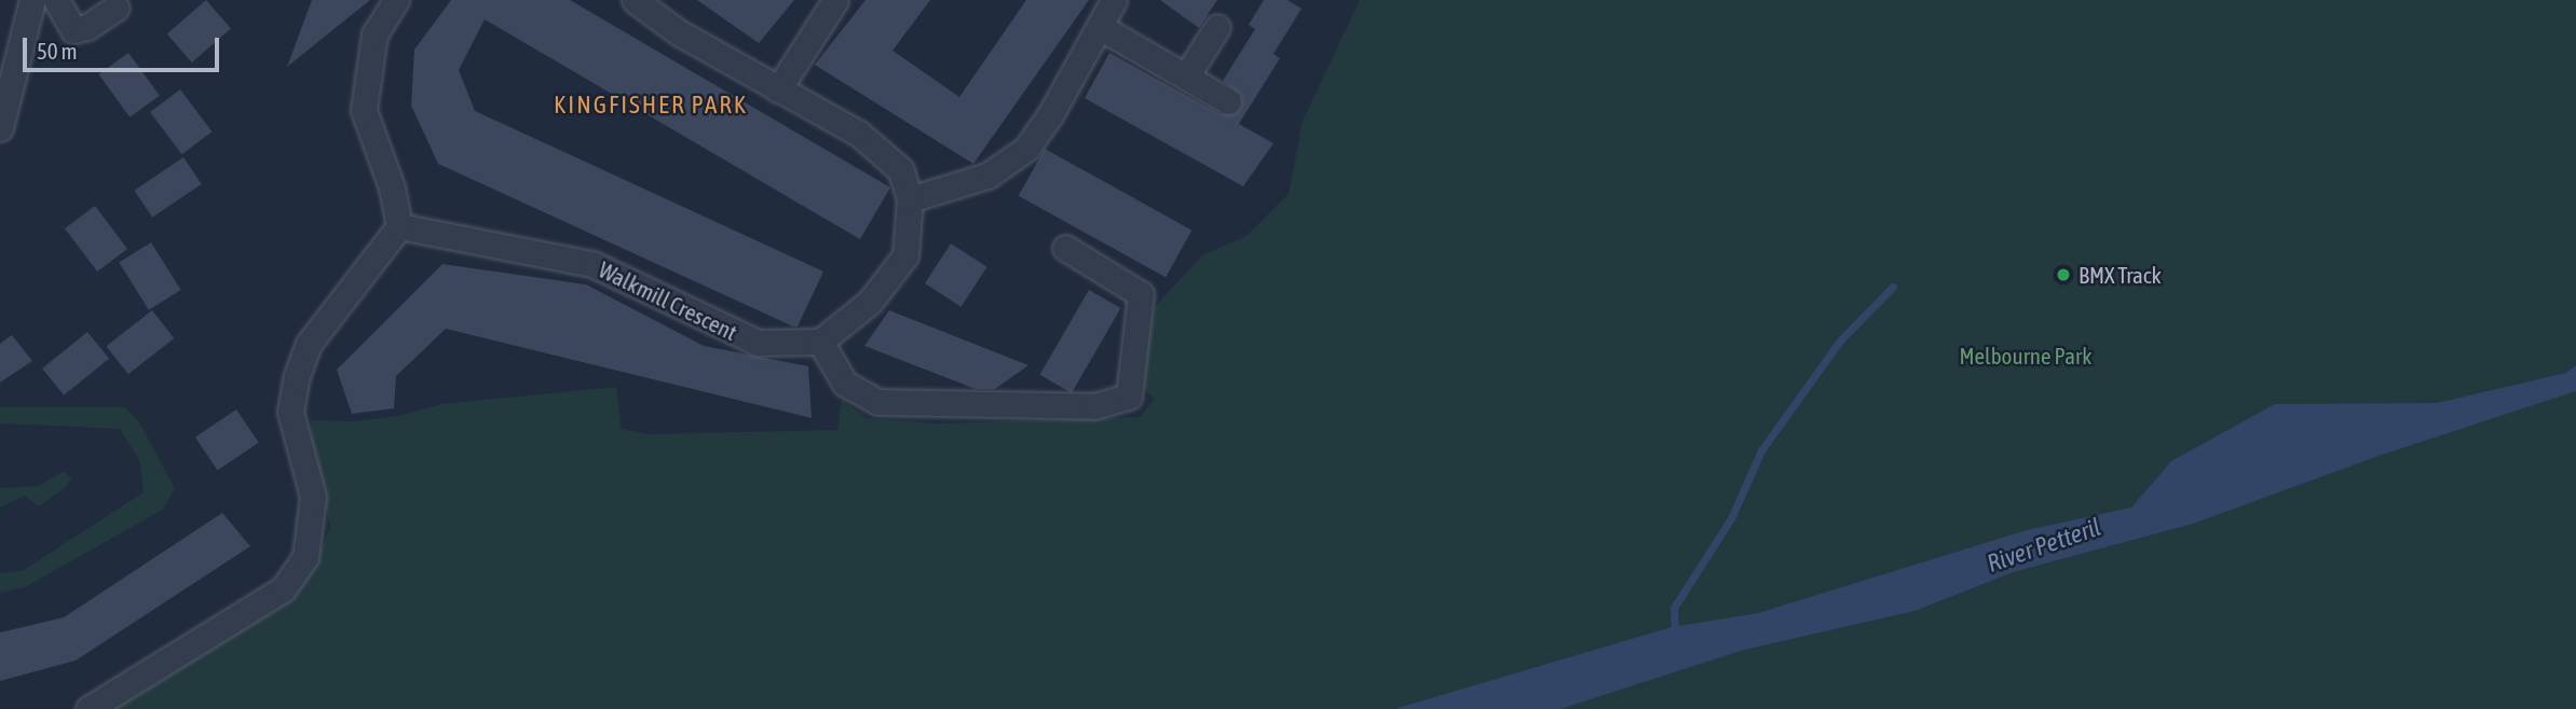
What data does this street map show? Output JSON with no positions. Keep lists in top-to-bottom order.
{
  "streets": {
    "street": ["Walkmill Crescent"]
  },
  "districts": ["KINGFISHER PARK"],
  "water": ["River Petteril"],
  "parks": ["Melbourne Park"],
  "places": ["BMX Track"],
  "scale_bar": "50 m"
}
